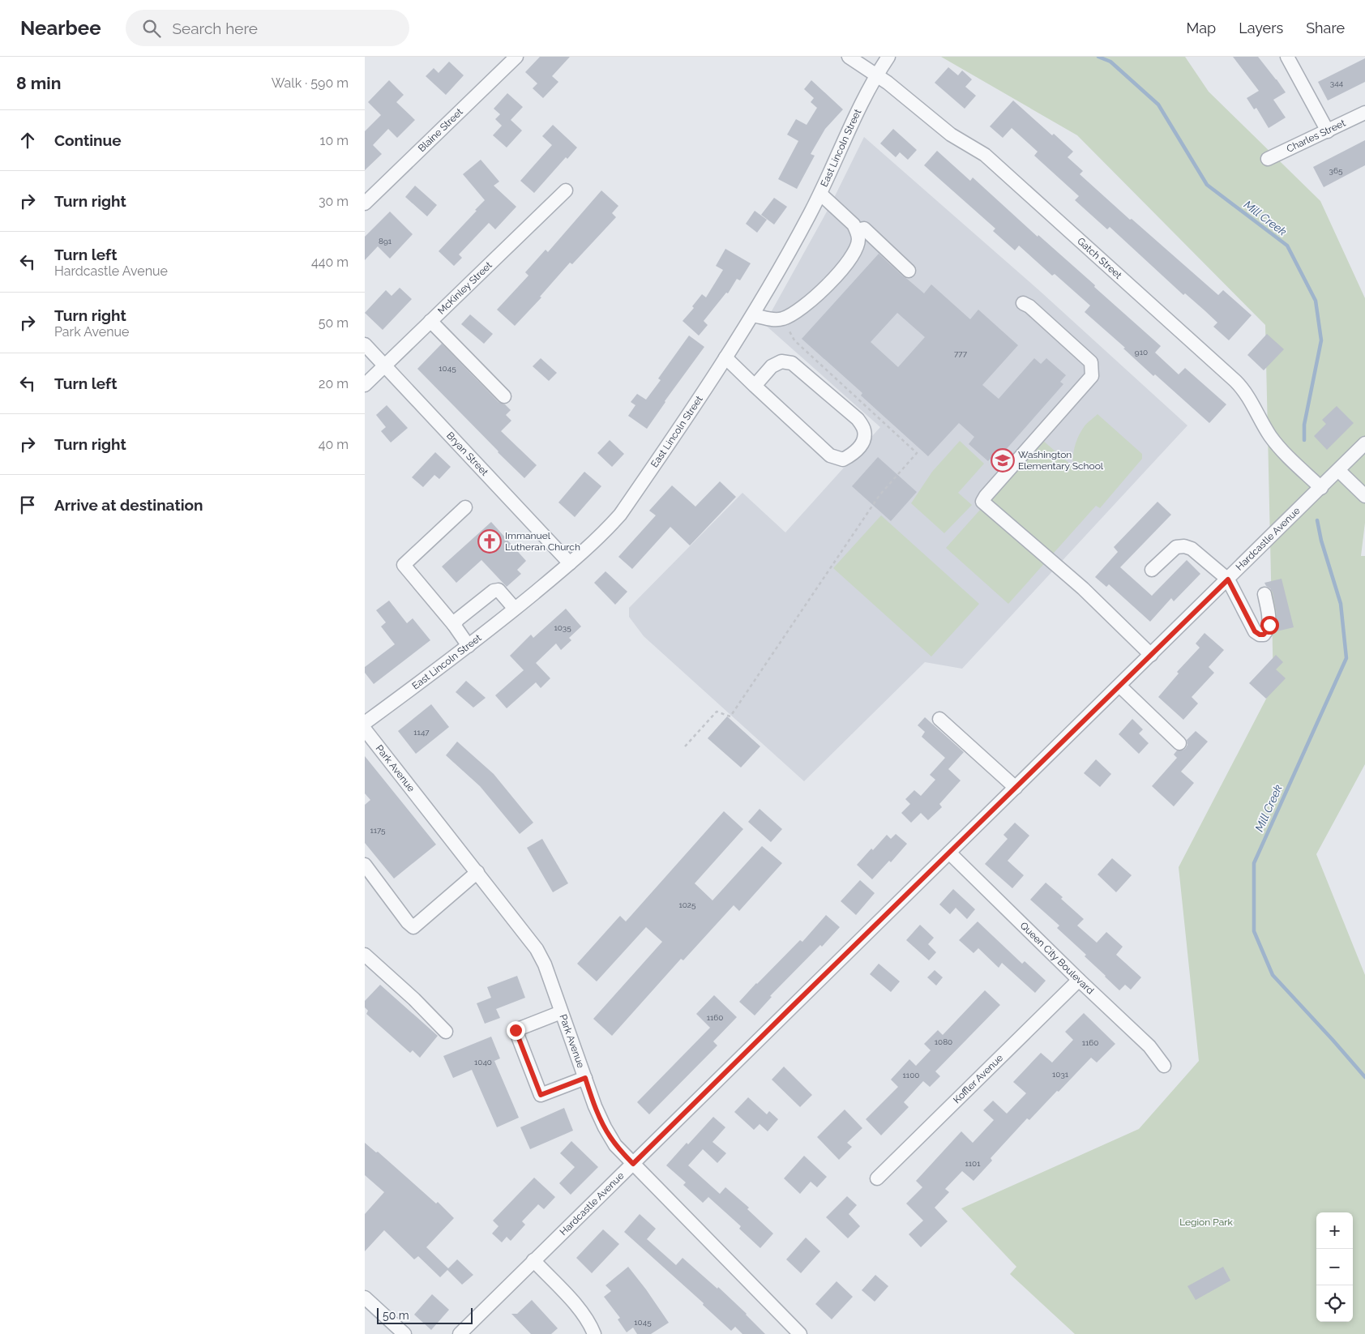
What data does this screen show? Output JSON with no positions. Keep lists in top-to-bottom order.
{
  "streets": {
    "street": [
      "Blaine Street",
      "Charles Street",
      "East Lincoln Street",
      "Gatch Street",
      "McKinley Street",
      "Bryan Street",
      "Hardcastle Avenue",
      "Park Avenue",
      "Queen City Boulevard",
      "Koffler Avenue"
    ]
  },
  "crossings": [
    ["East Lincoln Street", "Gatch Street"],
    ["East Lincoln Street", "Bryan Street"],
    ["Gatch Street", "Hardcastle Avenue"],
    ["McKinley Street", "Bryan Street"],
    ["Hardcastle Avenue", "Park Avenue"],
    ["Hardcastle Avenue", "Queen City Boulevard"],
    ["Queen City Boulevard", "Koffler Avenue"]
  ],
  "water": ["Mill Creek"],
  "parks": ["Legion Park"],
  "places": {
    "school or university": ["Washington Elementary School"],
    "church": ["Immanuel Lutheran Church"]
  },
  "house_numbers": [
    "344",
    "365",
    "891",
    "910",
    "777",
    "1045",
    "1035",
    "1147",
    "1175",
    "1025",
    "1160",
    "1080",
    "1160",
    "1040",
    "1031",
    "1100",
    "1101",
    "1045"
  ],
  "scale_bar": "50 m",
  "page": {
    "header": "Nearbee",
    "search": "Search here",
    "nav": ["Map", "Layers", "Share"],
    "heading": ["8 min", "Walk · 590 m"],
    "list": [
      ["Continue", "10 m"],
      ["Turn right", "30 m"],
      ["Turn left", "Hardcastle Avenue", "440 m"],
      ["Turn right", "Park Avenue", "50 m"],
      ["Turn left", "20 m"],
      ["Turn right", "40 m"],
      "Arrive at destination"
    ],
    "map_buttons": ["+", "−"],
    "scale": "50 m"
  }
}
